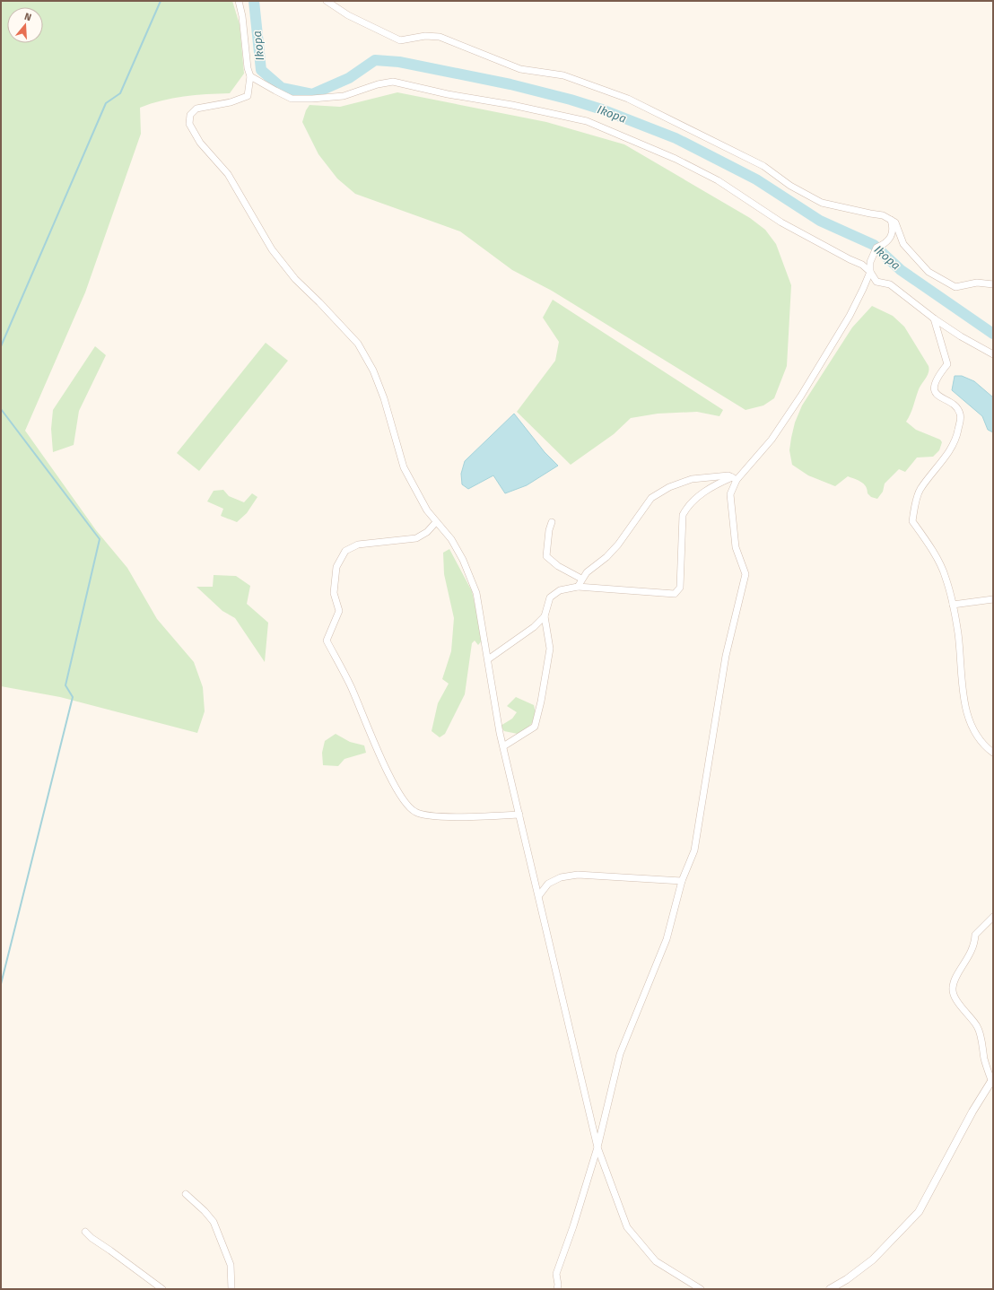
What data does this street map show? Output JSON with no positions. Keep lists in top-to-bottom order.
{
  "water": ["Ikopa"],
  "north": "top"
}
